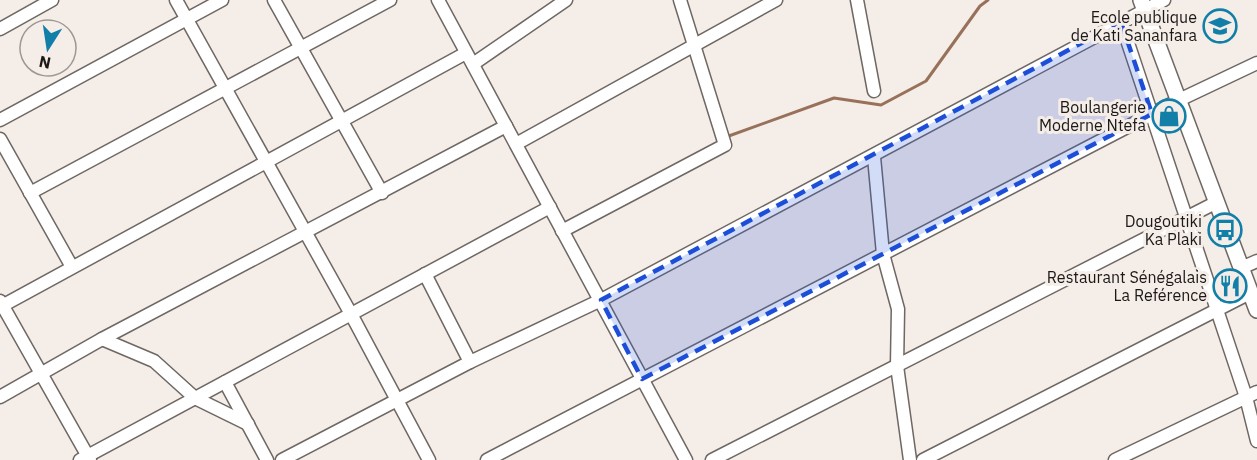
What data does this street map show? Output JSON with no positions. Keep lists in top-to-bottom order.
{
  "places": {
    "school or university": ["Ecole publique de Kati Sananfara"],
    "shop": ["Boulangerie Moderne Ntefa"],
    "bus stop": ["Dougoutiki Ka Plaki"],
    "restaurant": ["Restaurant Sénégalais La Reférence"]
  },
  "north": "bottom"
}
